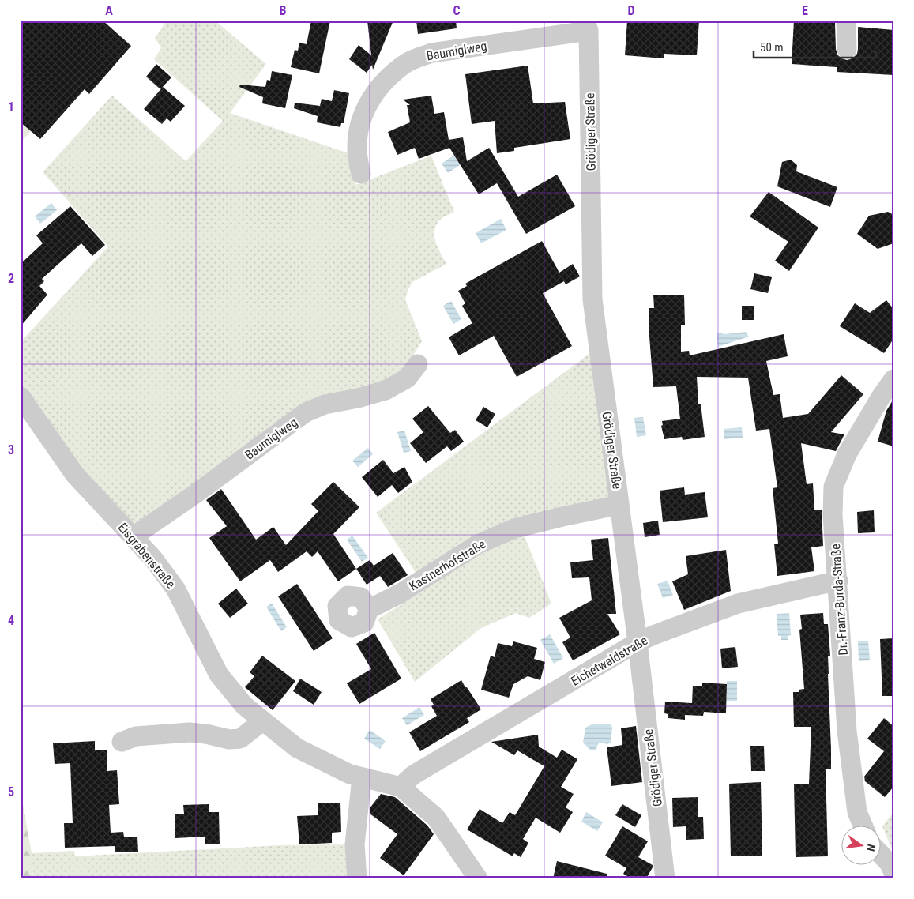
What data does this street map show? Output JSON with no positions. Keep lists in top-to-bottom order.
{
  "streets": {
    "street": [
      "Baumiglweg",
      "Grödiger Straße",
      "Eisgrabenstraße",
      "Kastnerhofstraße",
      "Dr.-Franz-Burda-Straße",
      "Eichetwaldstraße"
    ]
  },
  "crossings": [
    ["Baumiglweg", "Grödiger Straße"],
    ["Baumiglweg", "Eisgrabenstraße"],
    ["Grödiger Straße", "Kastnerhofstraße"],
    ["Grödiger Straße", "Eichetwaldstraße"],
    ["Eisgrabenstraße", "Eichetwaldstraße"],
    ["Dr.-Franz-Burda-Straße", "Eichetwaldstraße"]
  ],
  "scale_bar": "50 m",
  "north": "right",
  "grid": {
    "columns": [
      "A",
      "B",
      "C",
      "D",
      "E"
    ],
    "rows": [
      "1",
      "2",
      "3",
      "4",
      "5"
    ]
  }
}
